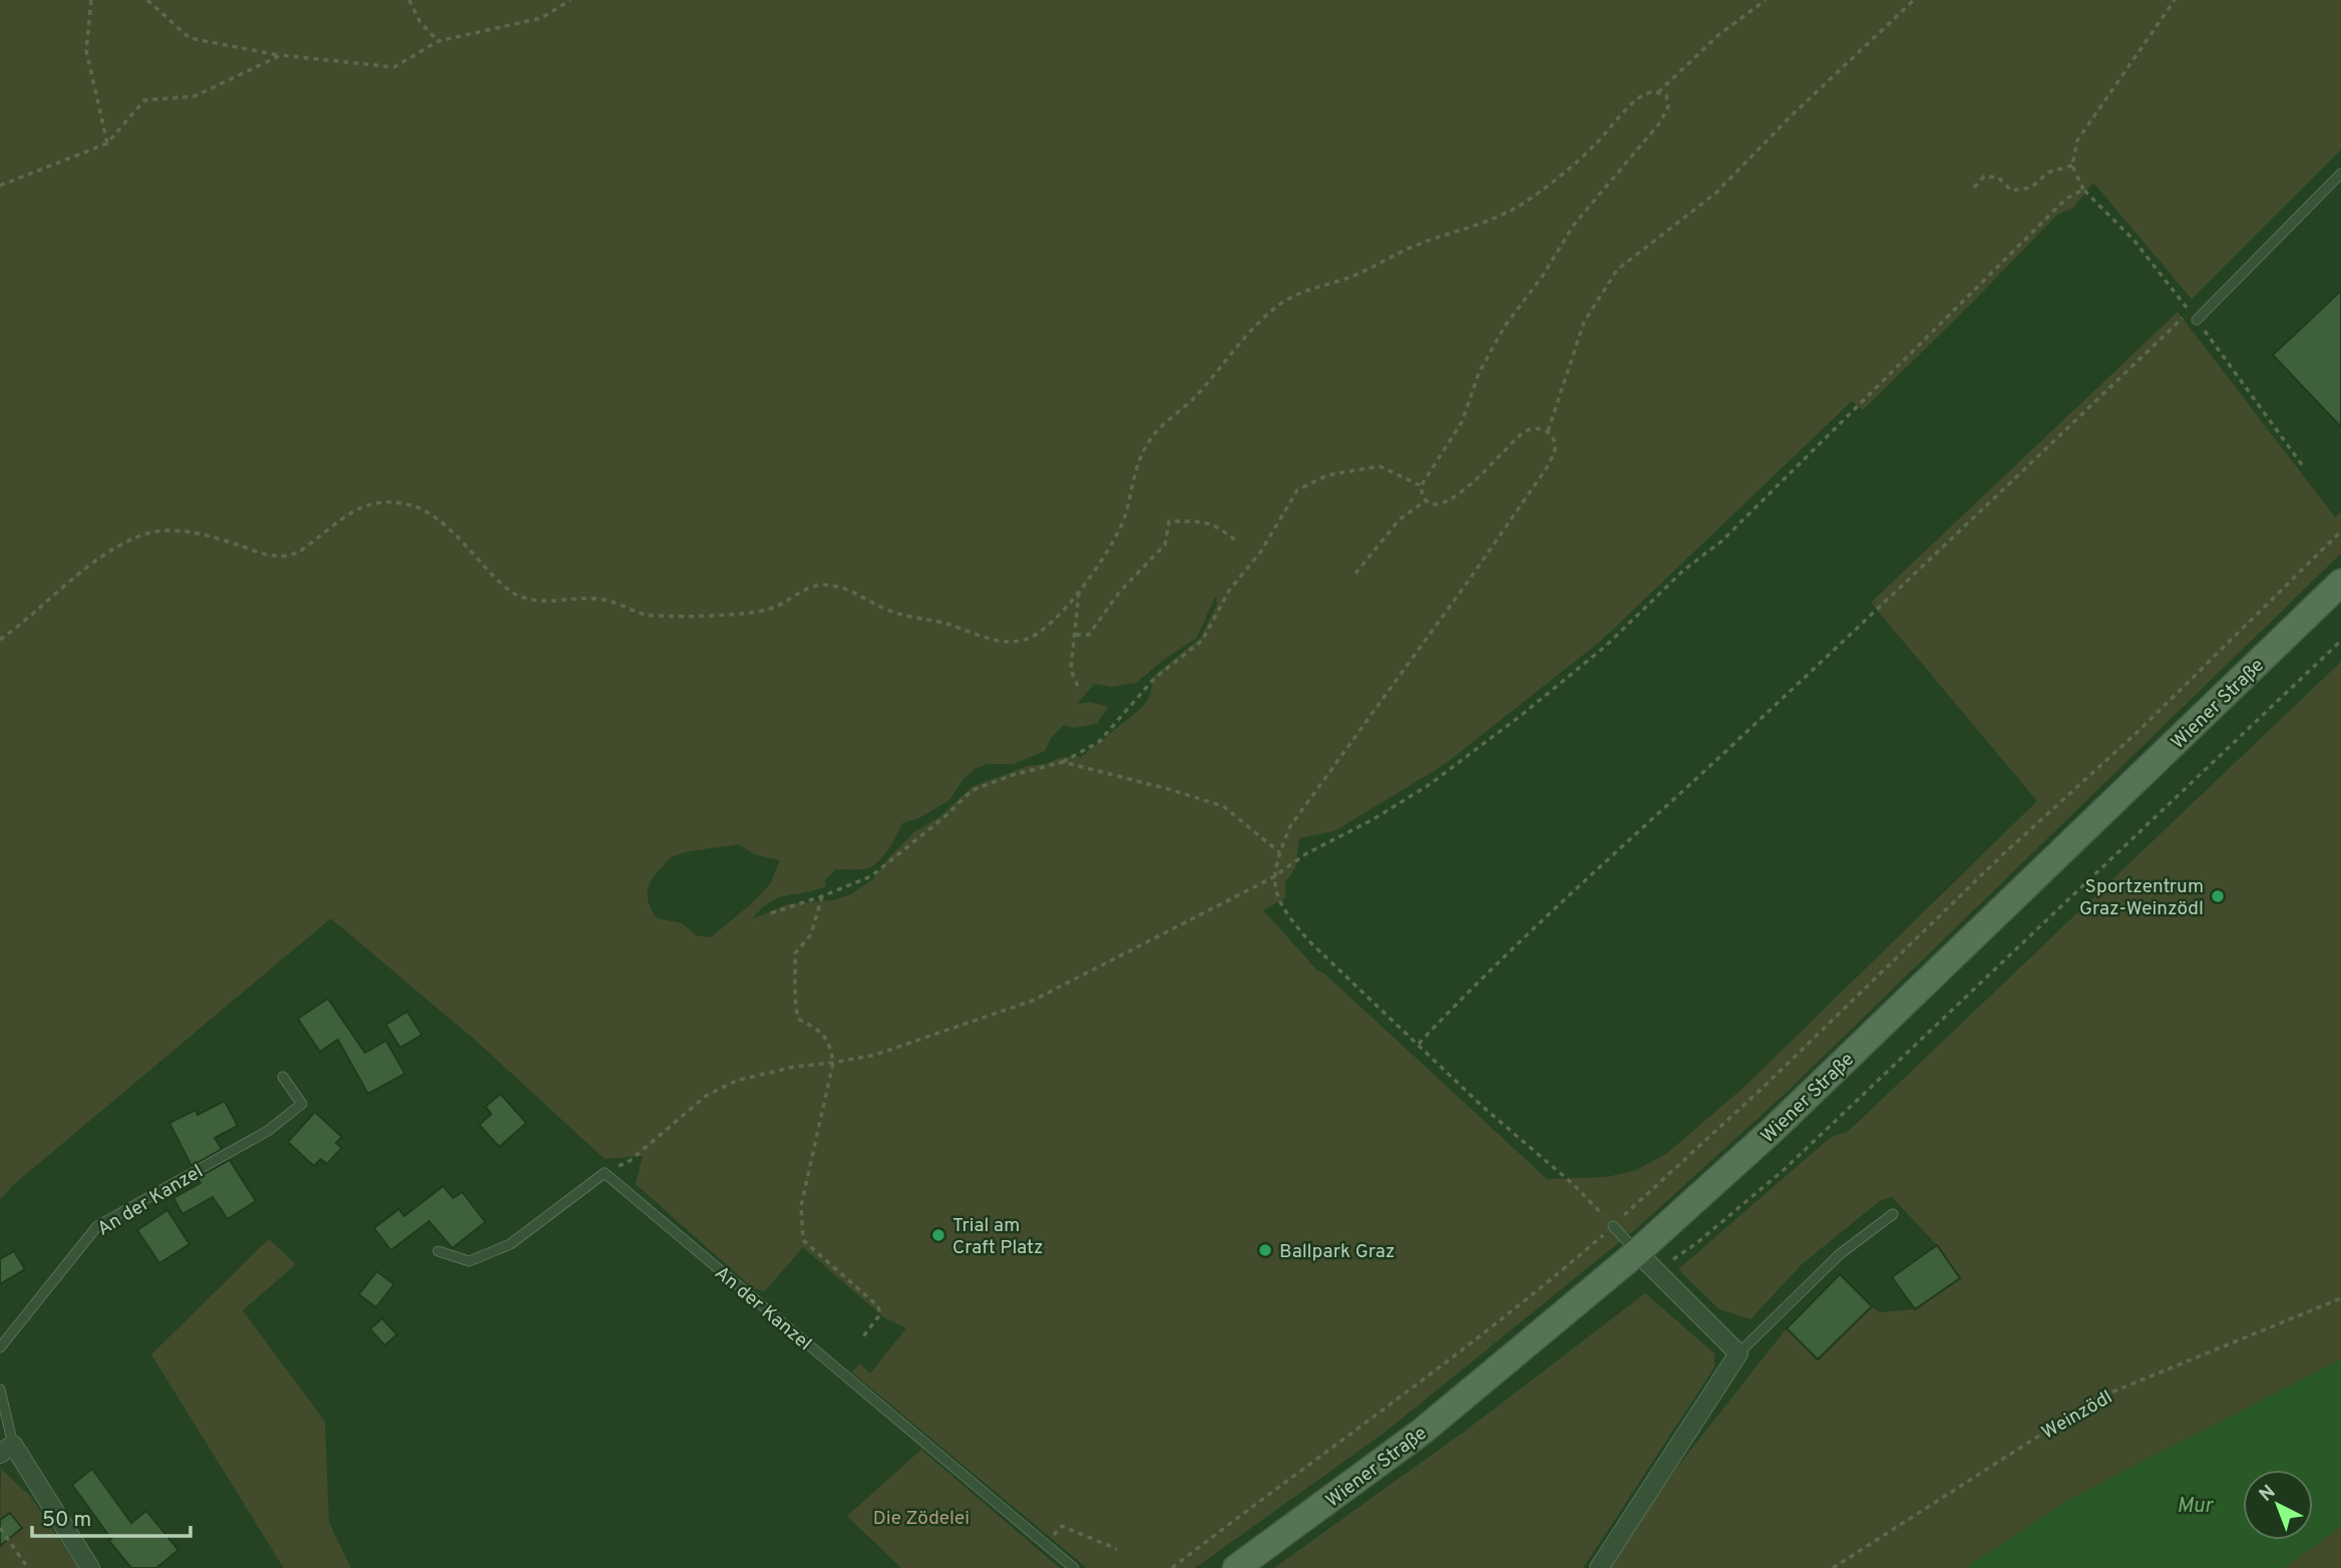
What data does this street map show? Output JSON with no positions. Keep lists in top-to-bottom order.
{
  "streets": {
    "main road": ["Wiener Straße"],
    "lane": ["An der Kanzel"],
    "path": ["Weinzödl"]
  },
  "water": ["Mur"],
  "parks": ["Die Zödelei"],
  "places": ["Sportzentrum Graz-Weinzödl", "Trial am Craft Platz", "Ballpark Graz"],
  "scale_bar": "50 m",
  "north": "top left"
}
